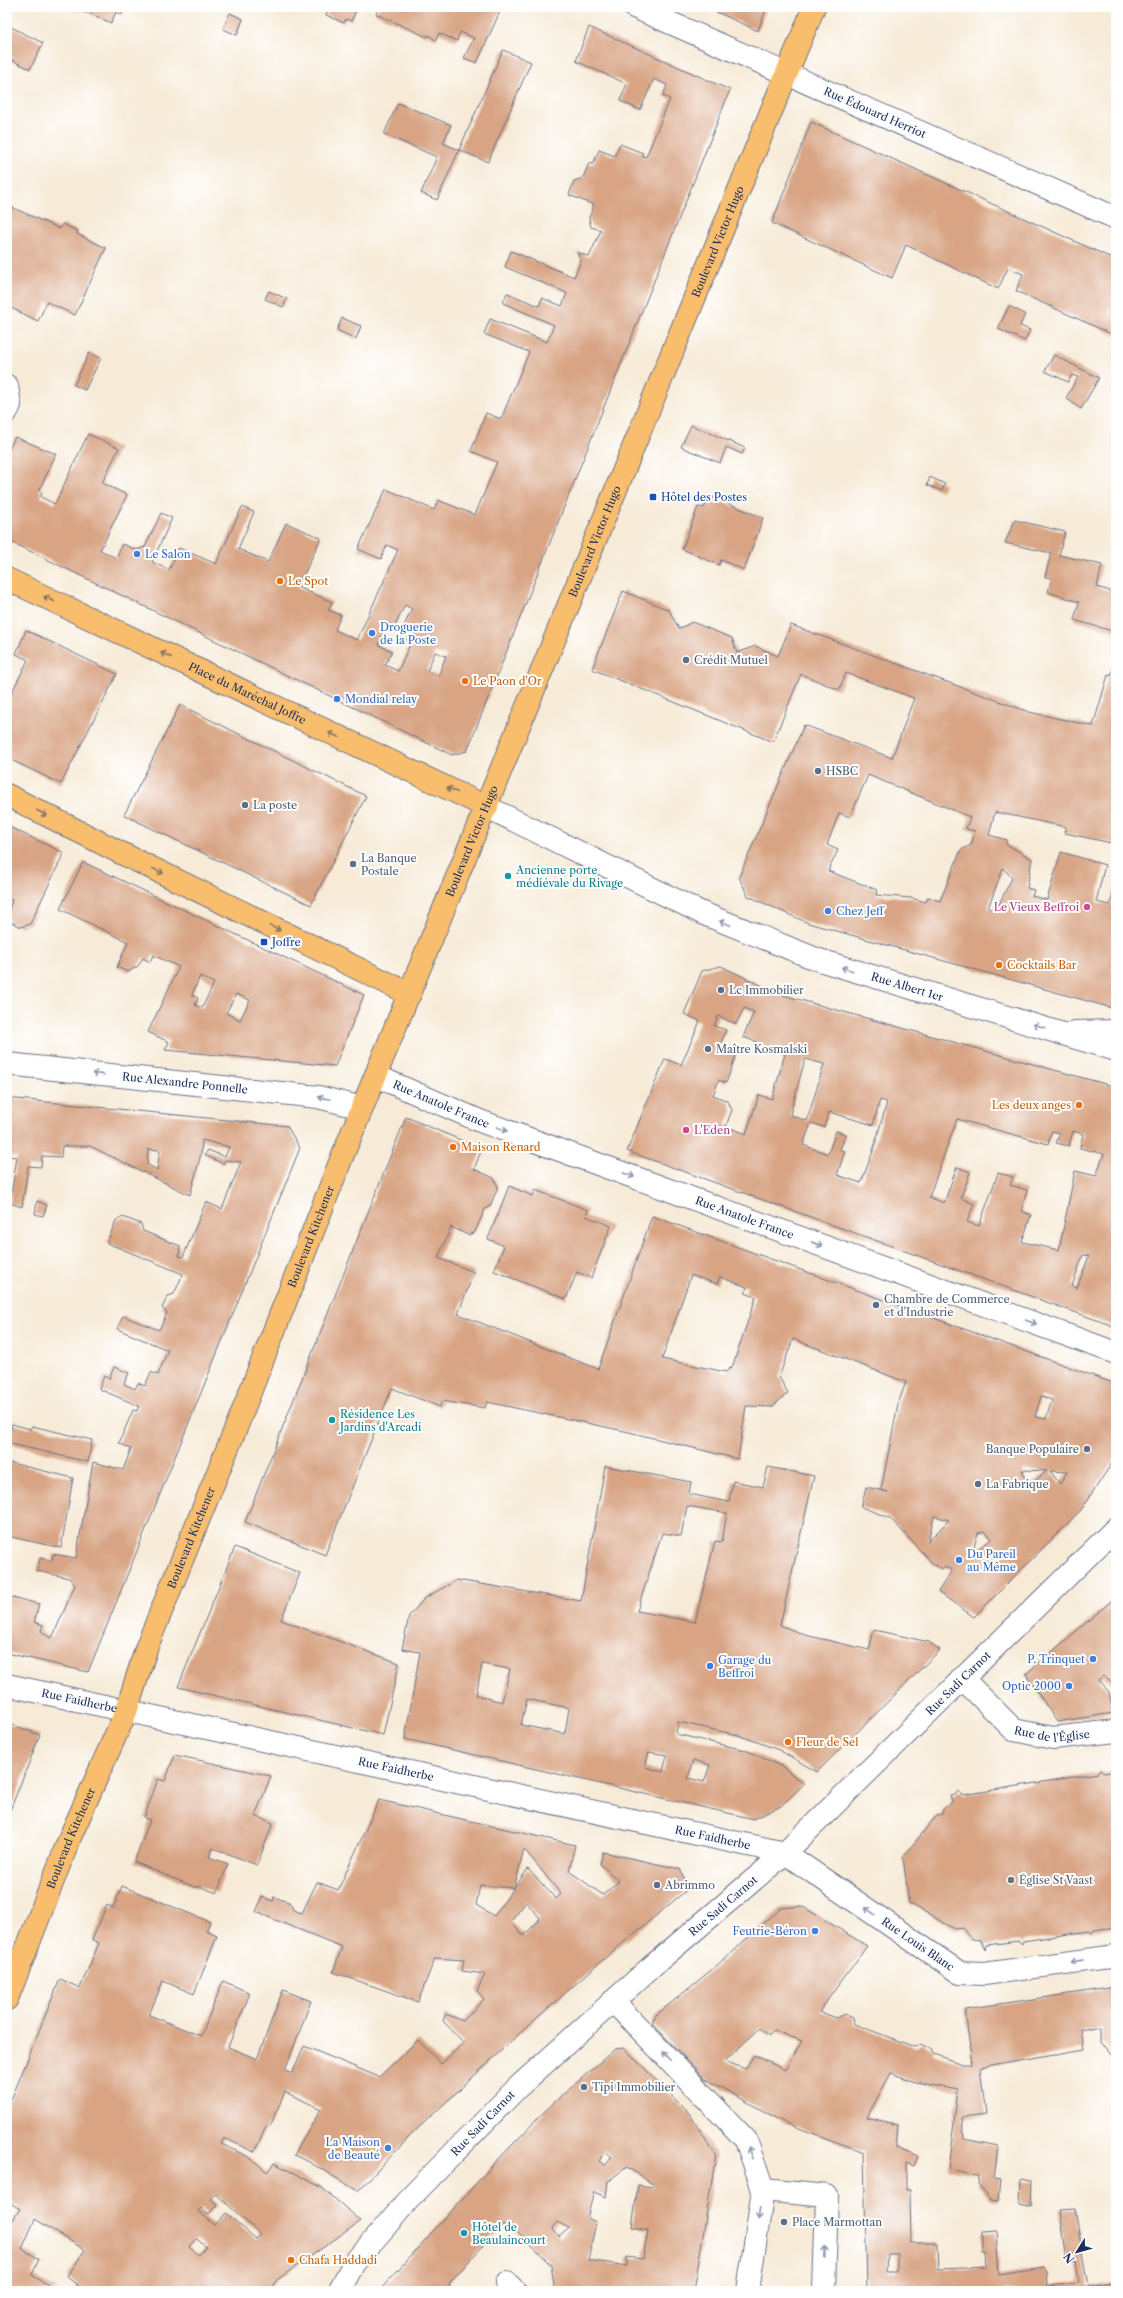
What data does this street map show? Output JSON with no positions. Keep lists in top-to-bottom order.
{
  "streets": {
    "main road": ["Boulevard Victor Hugo", "Place du Maréchal Joffre", "Boulevard Kitchener"],
    "street": [
      "Rue Édouard Herriot",
      "Rue Albert 1er",
      "Rue Alexandre Ponnelle",
      "Rue Anatole France",
      "Rue Sadi Carnot",
      "Rue Faidherbe",
      "Rue de l'Église",
      "Rue Louis Blanc"
    ]
  },
  "crossings": [
    ["Rue Édouard Herriot", "Boulevard Victor Hugo"],
    ["Boulevard Victor Hugo", "Place du Maréchal Joffre"],
    ["Boulevard Victor Hugo", "Rue Albert 1er"],
    ["Boulevard Victor Hugo", "Rue Anatole France"],
    ["Boulevard Victor Hugo", "Boulevard Kitchener"],
    ["Place du Maréchal Joffre", "Rue Albert 1er"],
    ["Rue Alexandre Ponnelle", "Boulevard Kitchener"],
    ["Rue Anatole France", "Boulevard Kitchener"],
    ["Boulevard Kitchener", "Rue Faidherbe"],
    ["Rue Sadi Carnot", "Rue Faidherbe"],
    ["Rue Sadi Carnot", "Rue de l'Église"],
    ["Rue Sadi Carnot", "Rue Louis Blanc"],
    ["Rue Faidherbe", "Rue Louis Blanc"]
  ],
  "one_way": [
    "Place du Maréchal Joffre",
    "Rue Albert 1er",
    "Rue Alexandre Ponnelle",
    "Rue Anatole France",
    "Rue Louis Blanc"
  ],
  "places": {
    "transit": ["Hôtel des Postes", "Joffre"],
    "other": [
      "Le Salon",
      "Le Spot",
      "Droguerie de la Poste",
      "Crédit Mutuel",
      "Le Paon d'Or",
      "Mondial relay",
      "HSBC",
      "La poste",
      "La Banque Postale",
      "Ancienne porte médiévale du Rivage",
      "Le Vieux Beffroi",
      "Chez Jeff",
      "Cocktails Bar",
      "Lc Immobilier",
      "Maître Kosmalski",
      "Les deux anges",
      "L'Eden",
      "Maison Renard",
      "Chambre de Commerce et d'Industrie",
      "Résidence Les Jardins d'Arcadi",
      "Banque Populaire",
      "La Fabrique",
      "Du Pareil au Même",
      "P. Trinquet",
      "Garage du Beffroi",
      "Optic 2000",
      "Fleur de Sel",
      "Église St Vaast",
      "Abrimmo",
      "Feutrie-Béron",
      "Tipi Immobilier",
      "La Maison de Beauté",
      "Place Marmottan",
      "Hôtel de Beaulaincourt",
      "Chafa Haddadi"
    ]
  },
  "north": "bottom left"
}
